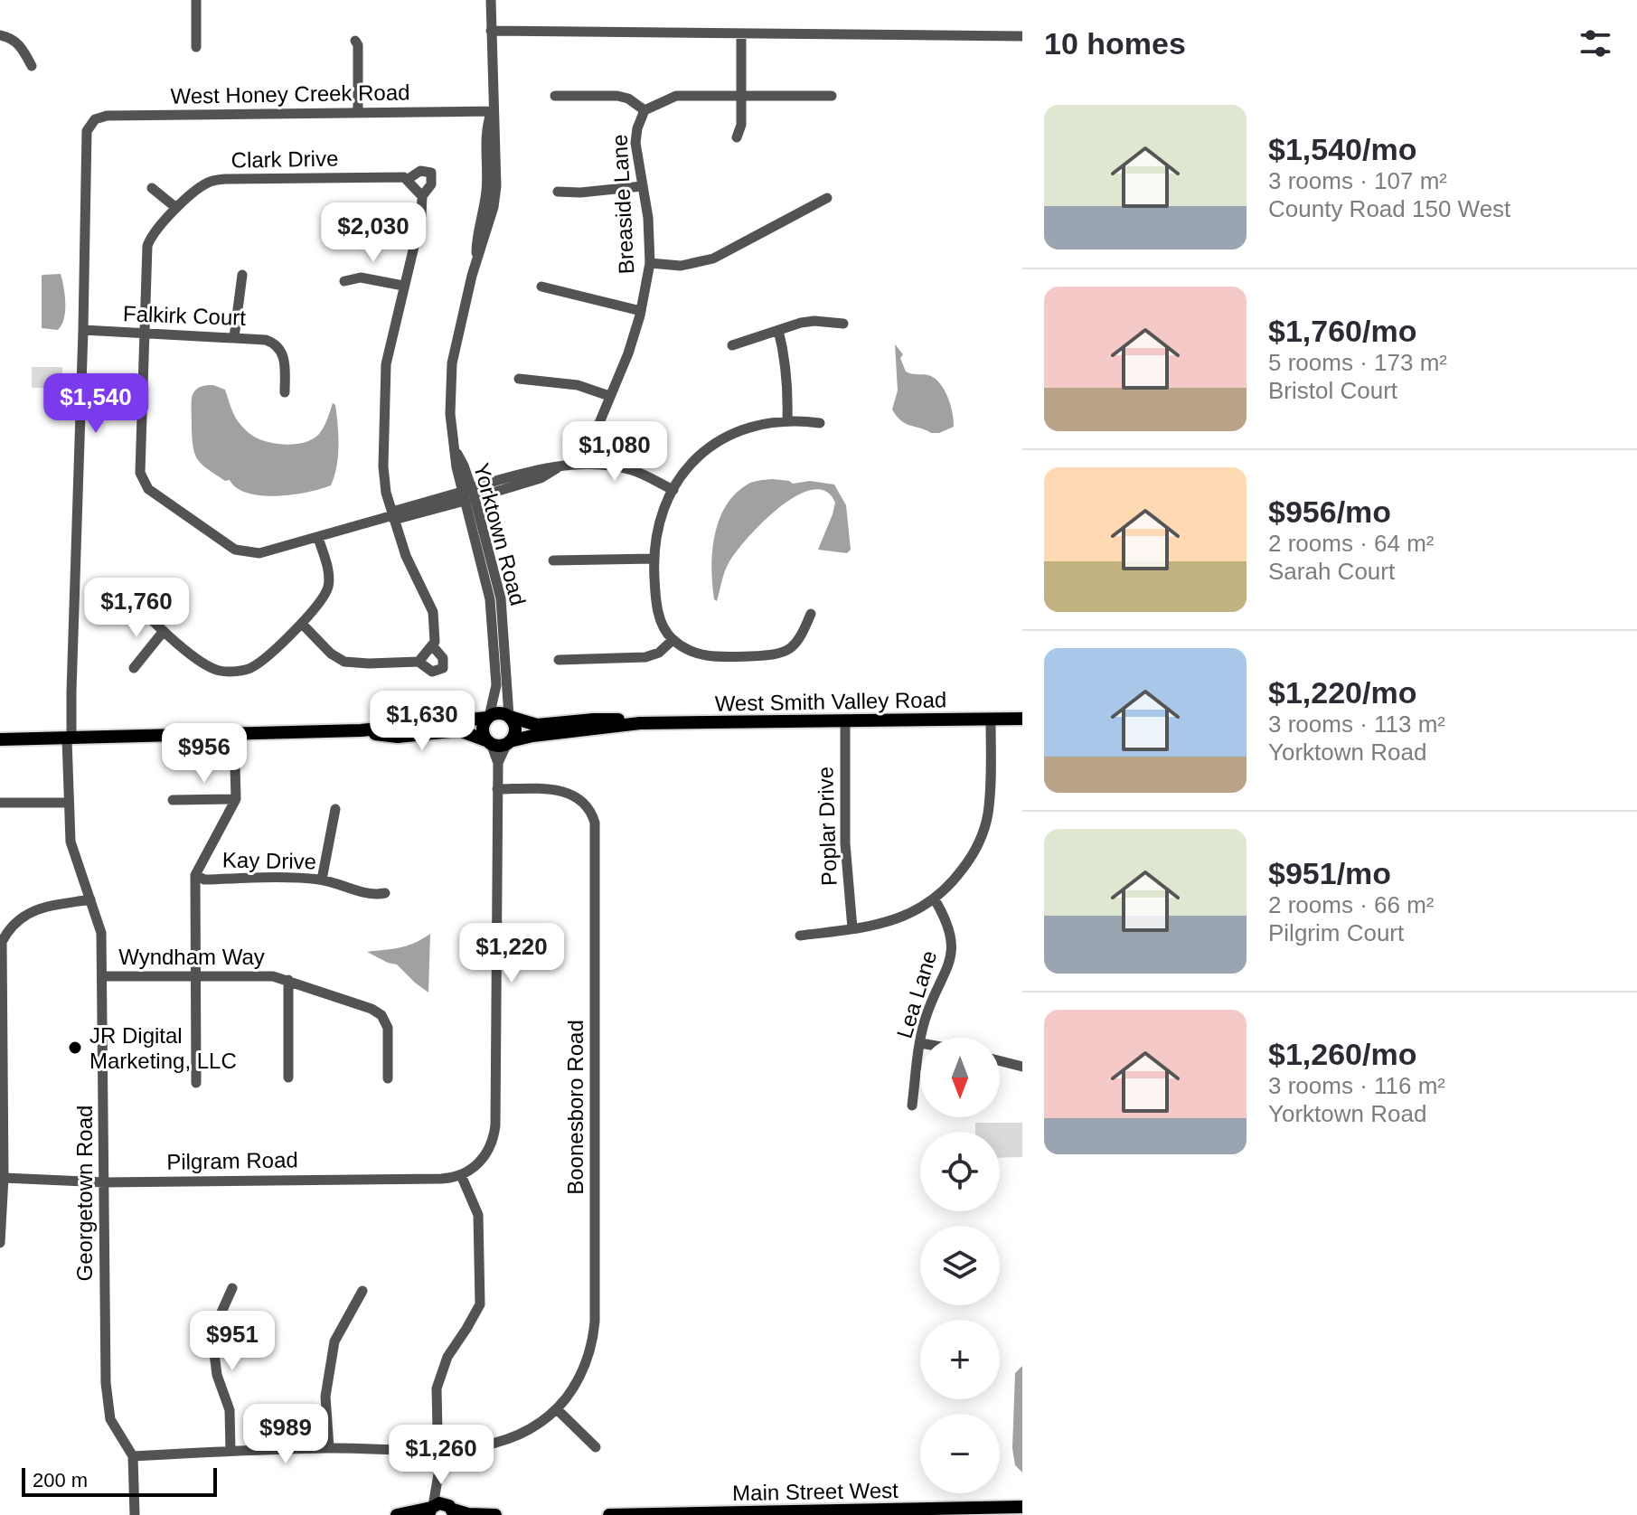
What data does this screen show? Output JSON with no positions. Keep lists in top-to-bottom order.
{
  "streets": {
    "main road": ["West Smith Valley Road", "Main Street West"],
    "street": [
      "West Honey Creek Road",
      "Clark Drive",
      "Breaside Lane",
      "Falkirk Court",
      "Yorktown Road",
      "Poplar Drive",
      "Kay Drive",
      "Wyndham Way",
      "Lea Lane",
      "Boonesboro Road",
      "Pilgram Road",
      "Georgetown Road"
    ]
  },
  "crossings": [
    ["West Honey Creek Road", "Yorktown Road"],
    ["West Honey Creek Road", "Georgetown Road"],
    ["Clark Drive", "Falkirk Court"],
    ["Falkirk Court", "Georgetown Road"],
    ["Yorktown Road", "West Smith Valley Road"],
    ["West Smith Valley Road", "Poplar Drive"],
    ["Wyndham Way", "Georgetown Road"],
    ["Pilgram Road", "Georgetown Road"]
  ],
  "places": ["JR Digital Marketing, LLC"],
  "scale_bar": "200 m",
  "north": "bottom",
  "page": {
    "heading": "10 homes",
    "list": [
      {
        "name": "$1,540/mo",
        "note": "3 rooms · 107 m² · County Road 150 West"
      },
      {
        "name": "$1,760/mo",
        "note": "5 rooms · 173 m² · Bristol Court"
      },
      {
        "name": "$956/mo",
        "note": "2 rooms · 64 m² · Sarah Court"
      },
      {
        "name": "$1,220/mo",
        "note": "3 rooms · 113 m² · Yorktown Road"
      },
      {
        "name": "$951/mo",
        "note": "2 rooms · 66 m² · Pilgrim Court"
      },
      {
        "name": "$1,260/mo",
        "note": "3 rooms · 116 m² · Yorktown Road"
      }
    ],
    "price": [
      "$2,030",
      "$1,540",
      "$1,080",
      "$1,760",
      "$1,630",
      "$956",
      "$1,220",
      "$951",
      "$989",
      "$1,260"
    ],
    "map_buttons": ["+", "−"],
    "scale": "200 m"
  }
}
